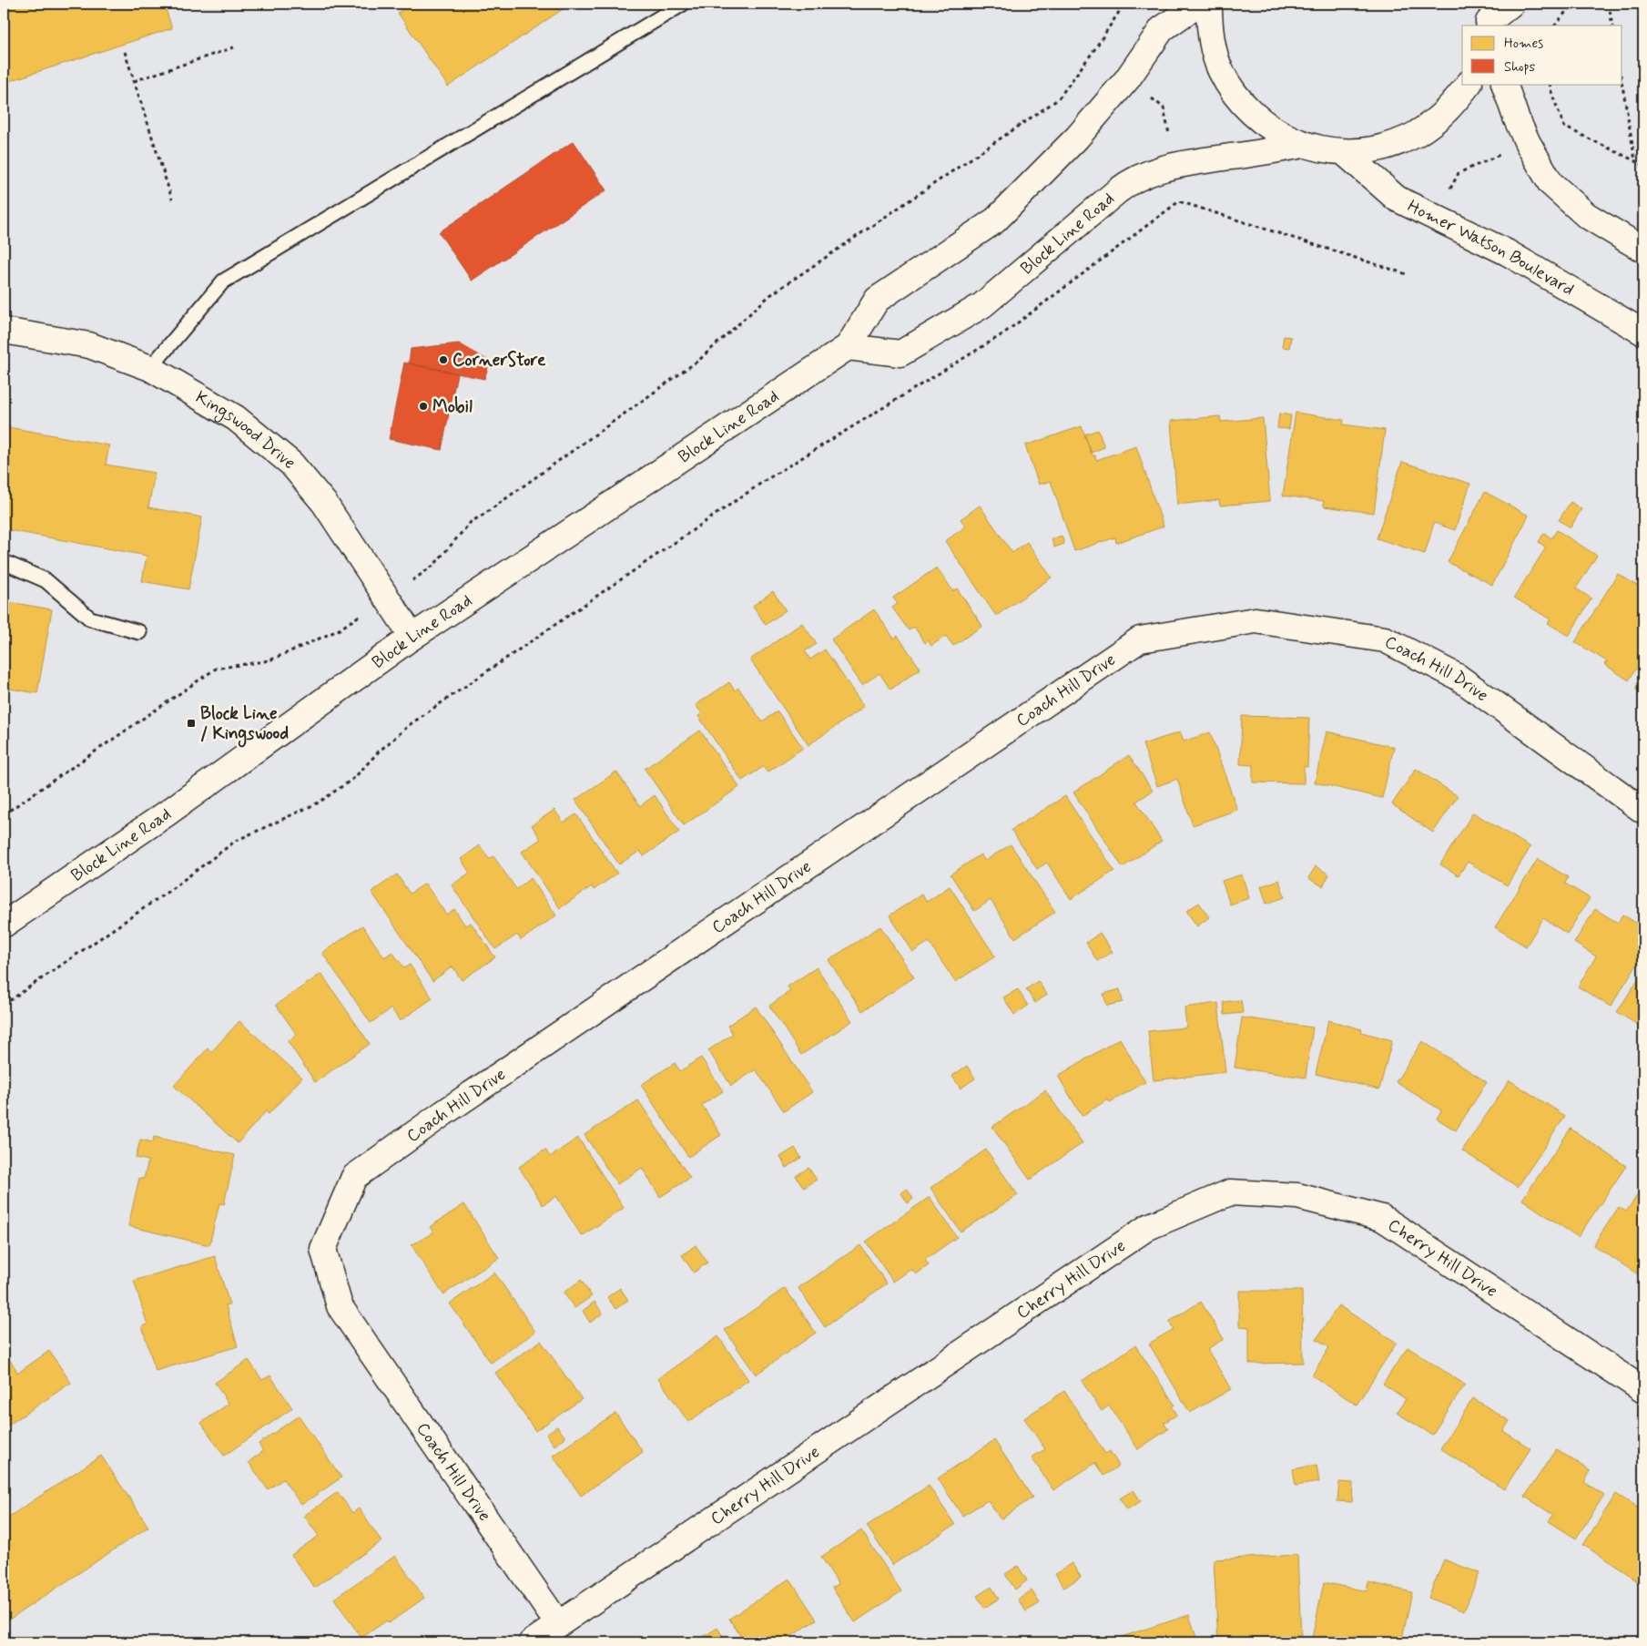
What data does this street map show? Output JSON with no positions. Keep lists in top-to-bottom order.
{
  "streets": {
    "street": [
      "Block Line Road",
      "Homer Watson Boulevard",
      "Kingswood Drive",
      "Coach Hill Drive",
      "Cherry Hill Drive"
    ]
  },
  "crossings": [
    ["Block Line Road", "Kingswood Drive"],
    ["Coach Hill Drive", "Cherry Hill Drive"]
  ],
  "places": {
    "other": ["CornerStore", "Mobil"],
    "transit": ["Block Line / Kingswood"]
  },
  "legend": ["Homes", "Shops"]
}
